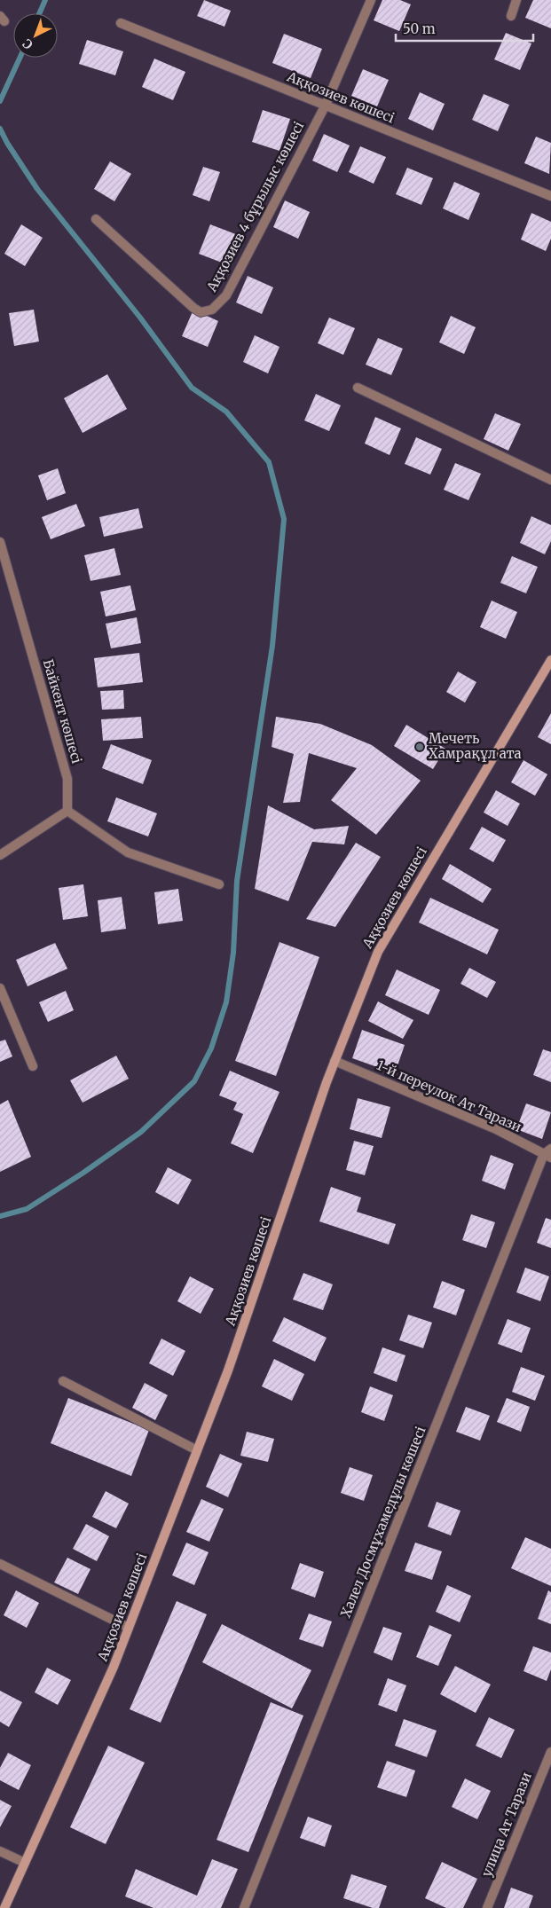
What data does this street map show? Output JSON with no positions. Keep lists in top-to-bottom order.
{
  "streets": {
    "main road": ["Аққозиев көшесі"],
    "street": [
      "Аққозиев 4 бұрылыс көшесі",
      "Байкент көшесі",
      "1-й переулок Ат Тарази",
      "Халел Досмұхамедұлы көшесі",
      "улица Ат Тарази"
    ]
  },
  "crossings": [
    ["Аққозиев көшесі", "Аққозиев 4 бұрылыс көшесі"],
    ["Аққозиев көшесі", "1-й переулок Ат Тарази"],
    ["1-й переулок Ат Тарази", "Халел Досмұхамедұлы көшесі"]
  ],
  "places": ["Мечеть Хамрақұл ата"],
  "scale_bar": "50 m",
  "north": "bottom left"
}
